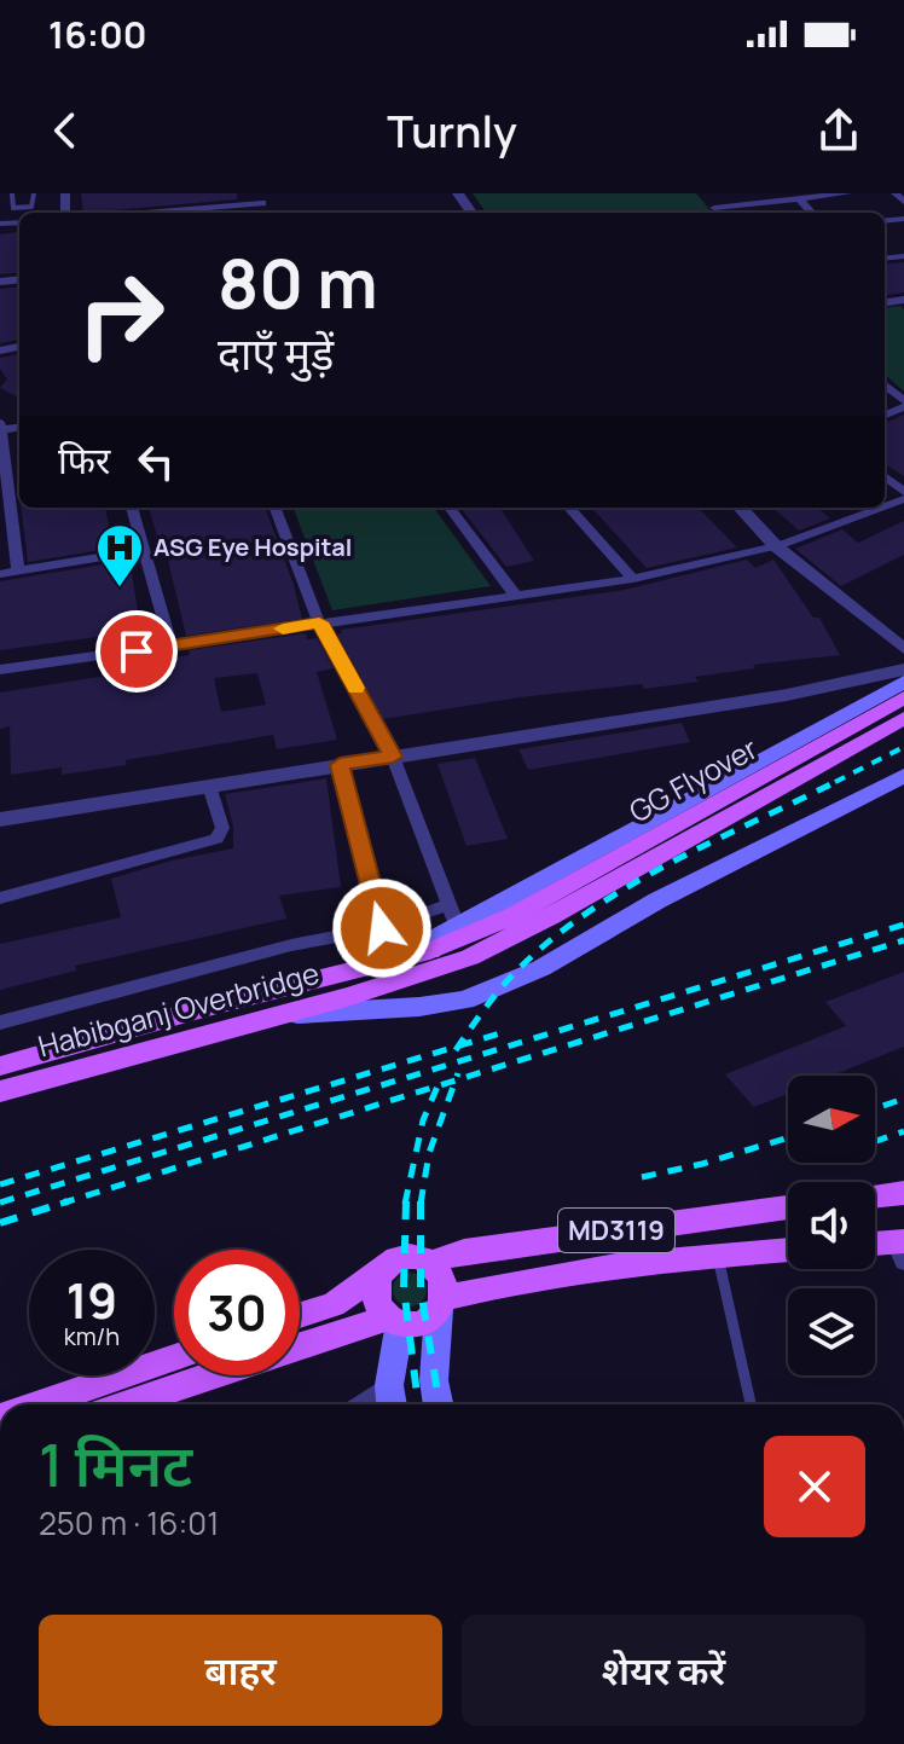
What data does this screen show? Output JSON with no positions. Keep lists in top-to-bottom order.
{
  "streets": {
    "main road": ["GG Flyover", "Habibganj Overbridge", "MD3119"]
  },
  "crossings": [
    ["GG Flyover", "Habibganj Overbridge"]
  ],
  "places": {
    "hospital": ["ASG Eye Hospital"]
  },
  "north": "right",
  "page": {
    "status": "16:00",
    "header": "Turnly",
    "turn": ["80 m", "दाएँ मुड़ें"],
    "then": "फिर",
    "speed": "19 km/h",
    "limit": "30",
    "heading": ["1 मिनट", "250 m · 16:01"],
    "buttons": ["बाहर", "शेयर करें"]
  }
}
